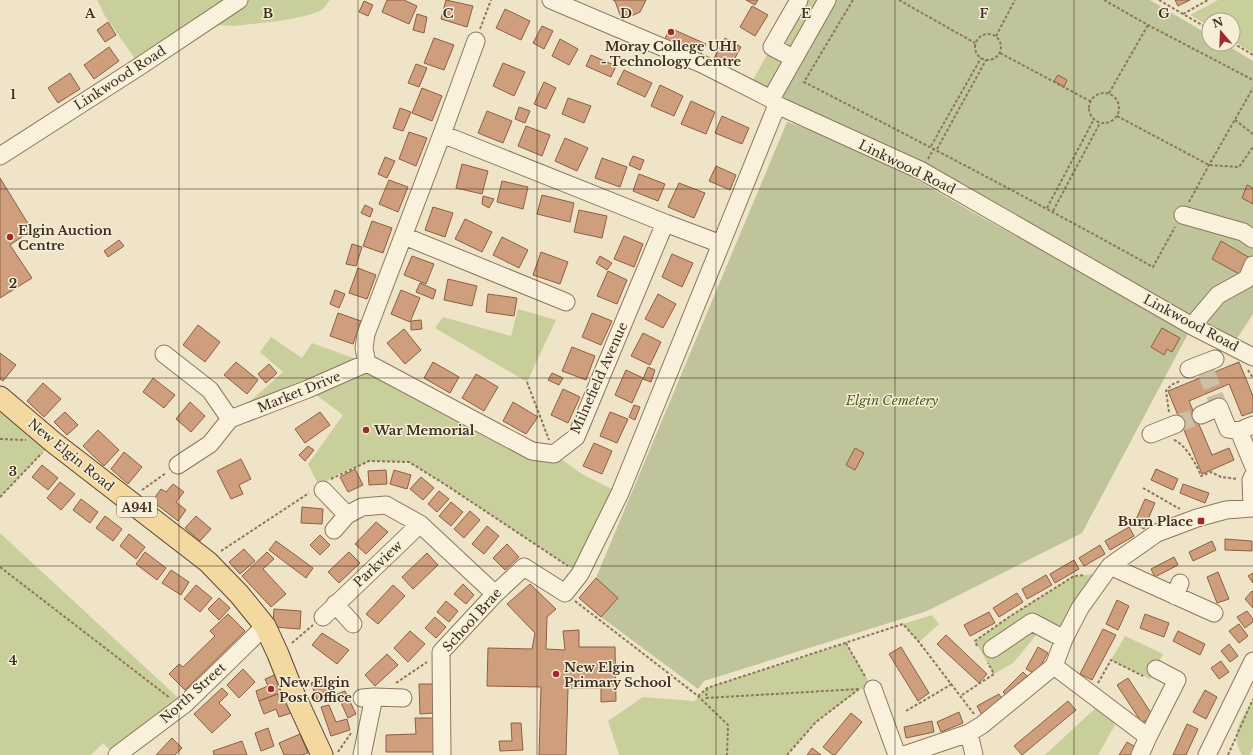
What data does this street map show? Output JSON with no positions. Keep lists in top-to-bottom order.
{
  "streets": {
    "main road": ["New Elgin Road", "A941"],
    "street": [
      "Linkwood Road",
      "Milnefield Avenue",
      "Market Drive",
      "Parkview",
      "School Brae",
      "North Street"
    ]
  },
  "crossings": [
    ["New Elgin Road", "North Street"]
  ],
  "parks": ["Elgin Cemetery"],
  "places": {
    "other": [
      "Moray College UHI - Technology Centre",
      "Elgin Auction Centre",
      "War Memorial",
      "New Elgin Primary School",
      "New Elgin Post Office"
    ],
    "transit": ["Burn Place"]
  },
  "north": "top",
  "grid": {
    "columns": [
      "A",
      "B",
      "C",
      "D",
      "E",
      "F",
      "G"
    ],
    "rows": [
      "1",
      "2",
      "3",
      "4"
    ]
  }
}
